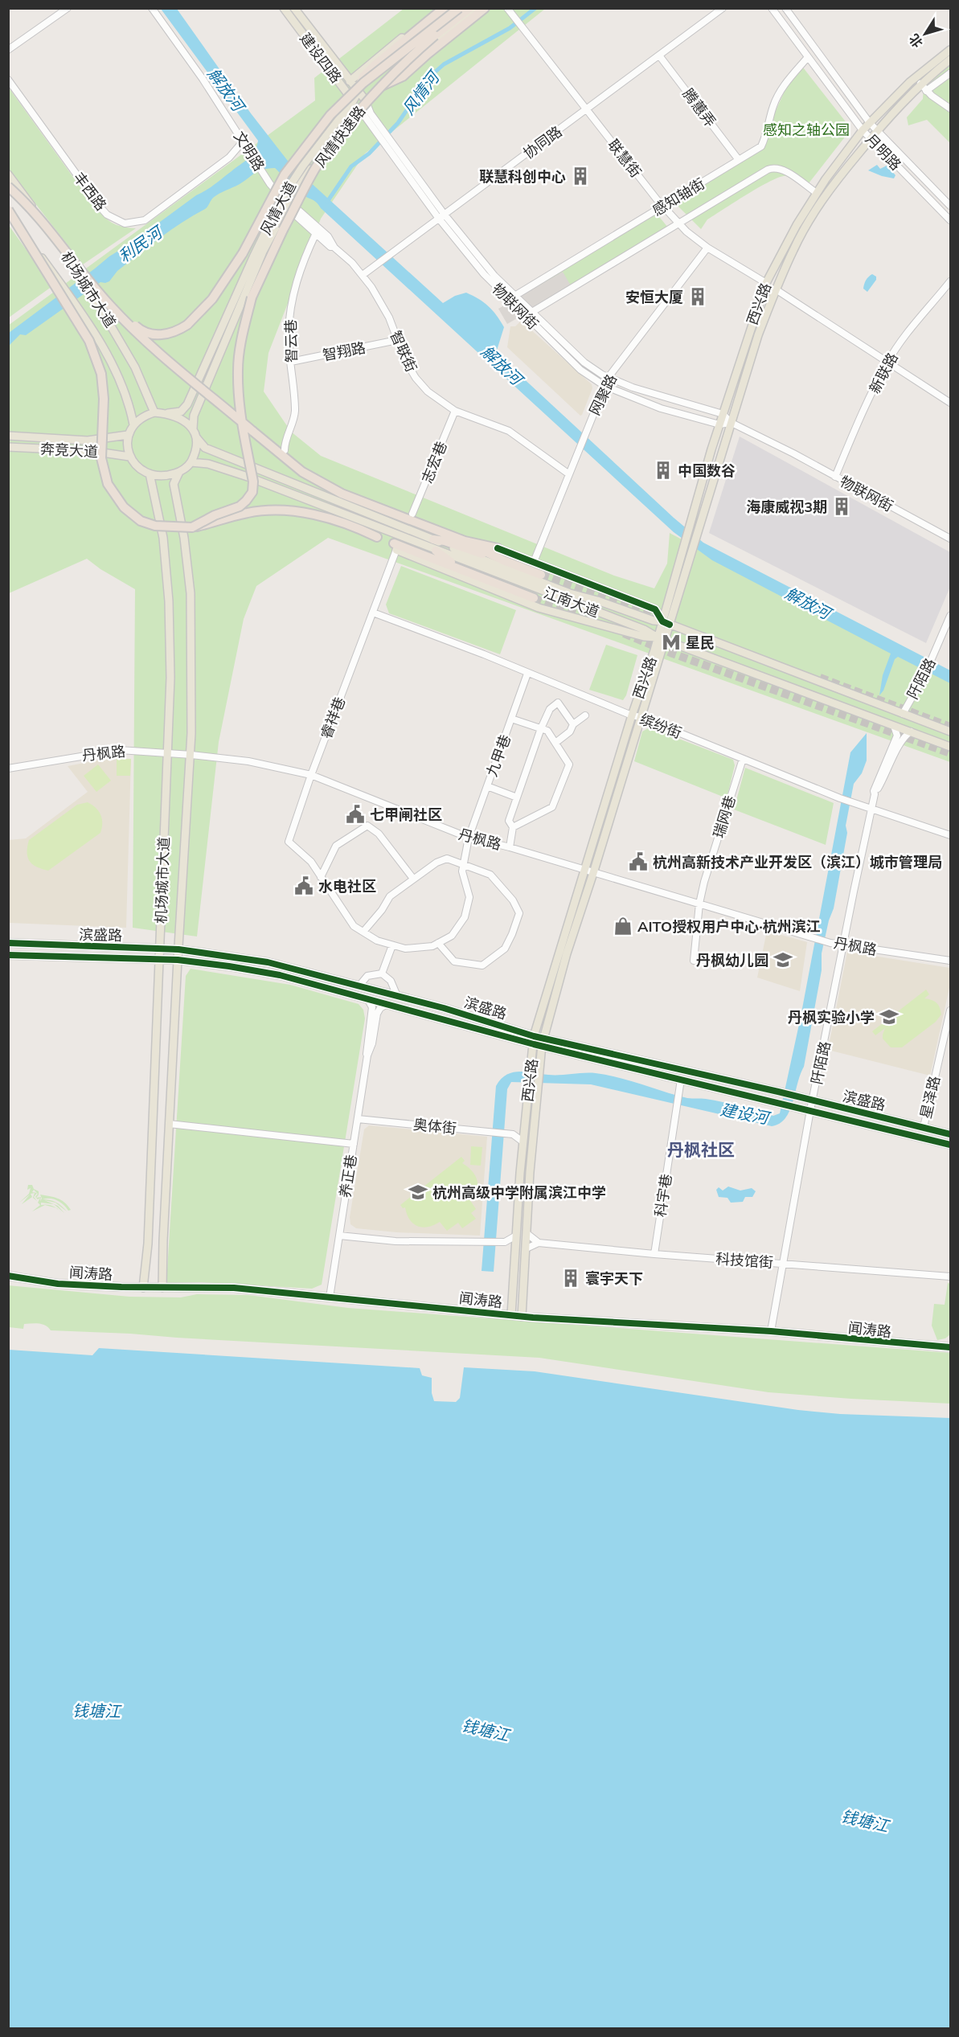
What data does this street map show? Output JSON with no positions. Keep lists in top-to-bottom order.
{
  "streets": {
    "highway": ["风情快速路"],
    "main road": [
      "建设四路",
      "风情大道",
      "机场城市大道",
      "西兴路",
      "奔竞大道",
      "江南大道",
      "滨盛路",
      "闻涛路"
    ],
    "street": [
      "腾蕙弄",
      "协同路",
      "文明路",
      "月明路",
      "联慧街",
      "丰西路",
      "感知轴街",
      "物联网街",
      "智云巷",
      "智翔路",
      "智联街",
      "新联路",
      "网聚路",
      "志宏巷",
      "阡陌路",
      "睿祥巷",
      "缤纷街",
      "丹枫路",
      "九甲巷",
      "瑞网巷",
      "星泽路",
      "奥体街",
      "养正巷",
      "科宇巷",
      "科技馆街"
    ]
  },
  "crossings": [
    ["建设四路", "风情大道"],
    ["建设四路", "物联网街"],
    ["腾蕙弄", "协同路"],
    ["腾蕙弄", "感知轴街"],
    ["协同路", "联慧街"],
    ["协同路", "物联网街"],
    ["协同路", "智联街"],
    ["文明路", "丰西路"],
    ["文明路", "风情大道"],
    ["月明路", "感知轴街"],
    ["月明路", "西兴路"],
    ["联慧街", "感知轴街"],
    ["联慧街", "西兴路"],
    ["联慧街", "网聚路"],
    ["感知轴街", "西兴路"],
    ["感知轴街", "物联网街"],
    ["风情大道", "机场城市大道"],
    ["风情大道", "物联网街"],
    ["风情大道", "智联街"],
    ["风情大道", "奔竞大道"],
    ["风情大道", "江南大道"],
    ["机场城市大道", "奔竞大道"],
    ["机场城市大道", "江南大道"],
    ["机场城市大道", "丹枫路"],
    ["机场城市大道", "滨盛路"],
    ["机场城市大道", "闻涛路"],
    ["西兴路", "物联网街"],
    ["西兴路", "江南大道"],
    ["西兴路", "缤纷街"],
    ["西兴路", "丹枫路"],
    ["西兴路", "滨盛路"],
    ["西兴路", "闻涛路"],
    ["物联网街", "新联路"],
    ["物联网街", "网聚路"],
    ["智云巷", "智翔路"],
    ["智云巷", "智联街"],
    ["智翔路", "智联街"],
    ["智联街", "网聚路"],
    ["智联街", "志宏巷"],
    ["奔竞大道", "江南大道"],
    ["江南大道", "阡陌路"],
    ["阡陌路", "缤纷街"],
    ["阡陌路", "丹枫路"],
    ["阡陌路", "滨盛路"],
    ["阡陌路", "科技馆街"],
    ["阡陌路", "闻涛路"],
    ["睿祥巷", "缤纷街"],
    ["睿祥巷", "丹枫路"],
    ["缤纷街", "九甲巷"],
    ["缤纷街", "瑞网巷"],
    ["丹枫路", "九甲巷"],
    ["丹枫路", "瑞网巷"],
    ["滨盛路", "星泽路"],
    ["滨盛路", "养正巷"],
    ["滨盛路", "科宇巷"],
    ["奥体街", "养正巷"],
    ["养正巷", "闻涛路"],
    ["科宇巷", "科技馆街"]
  ],
  "districts": ["丹枫社区"],
  "water": [
    "解放河",
    "风情河",
    "利民河",
    "建设河",
    "钱塘江"
  ],
  "parks": ["感知之轴公园"],
  "places": {
    "building": [
      "联慧科创中心",
      "安恒大厦",
      "中国数谷",
      "海康威视3期",
      "寰宇天下"
    ],
    "metro station": ["星民"],
    "public building": ["七甲闸社区", "杭州高新技术产业开发区（滨江）城市管理局", "水电社区"],
    "shop": ["AITO授权用户中心·杭州滨江"],
    "school or university": ["丹枫幼儿园", "丹枫实验小学", "杭州高级中学附属滨江中学"]
  },
  "north": "bottom left"
}
